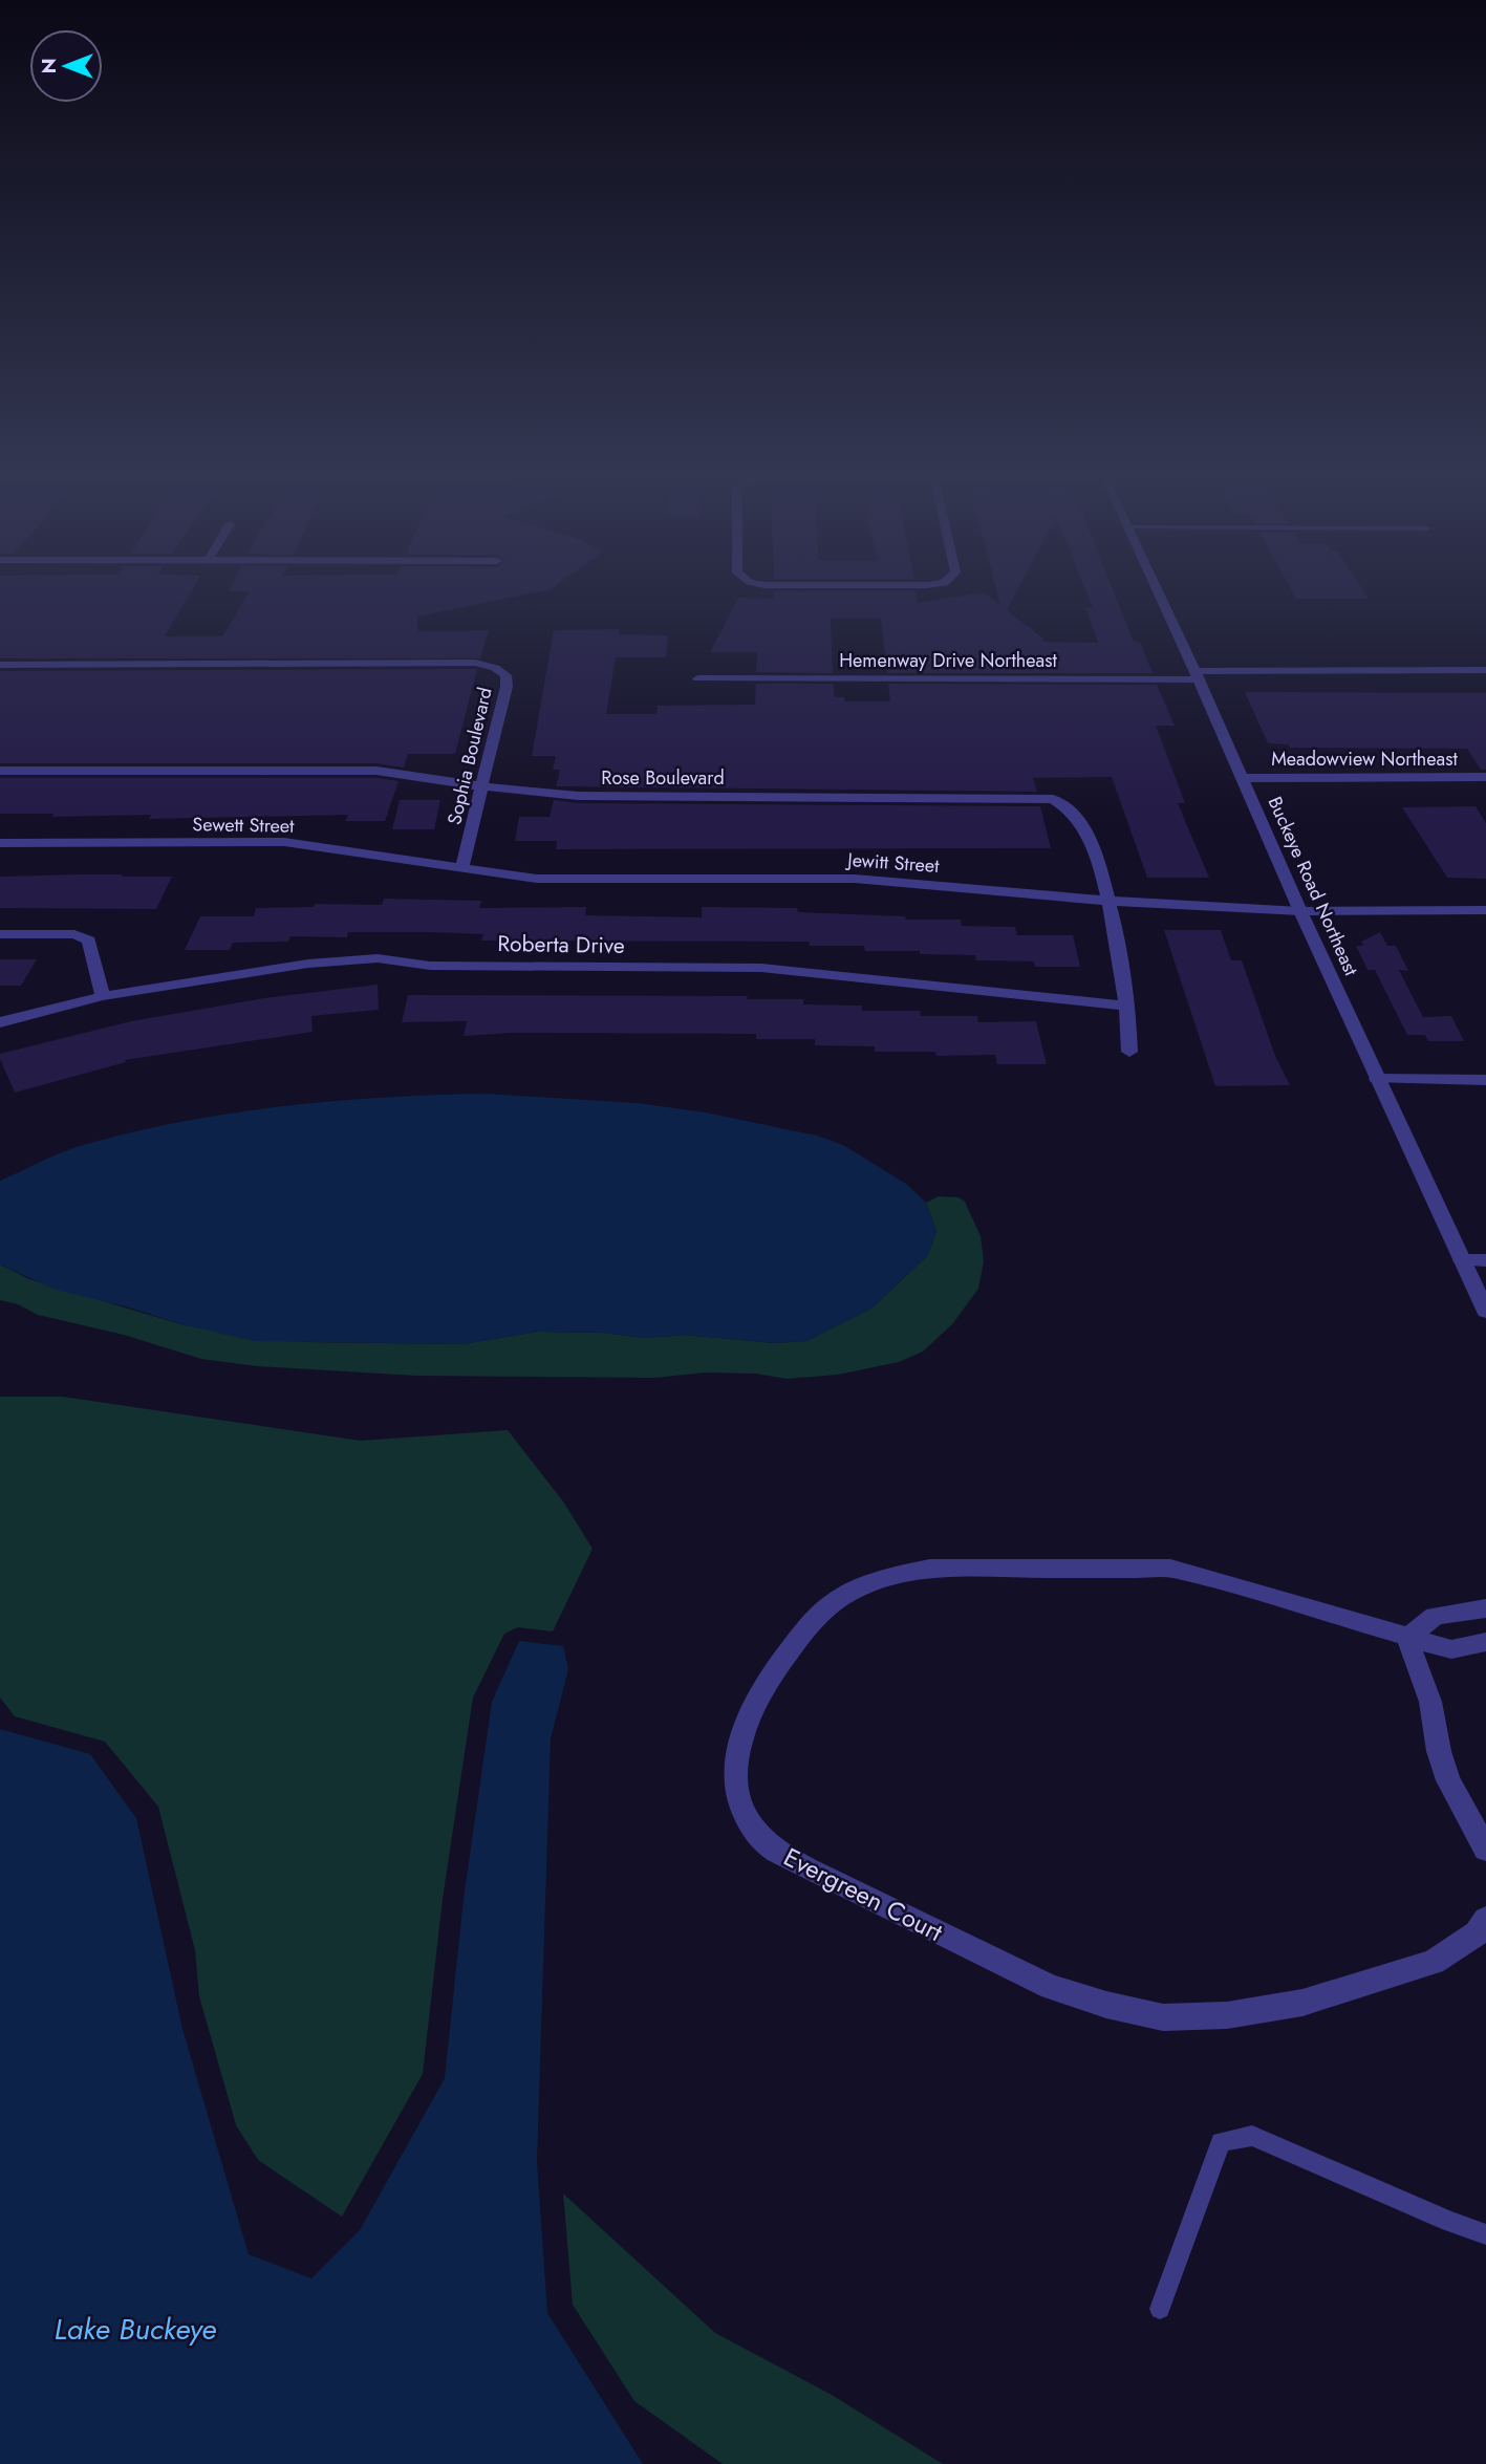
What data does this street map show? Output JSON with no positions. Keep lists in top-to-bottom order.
{
  "streets": {
    "street": [
      "Hemenway Drive Northeast",
      "Sophia Boulevard",
      "Meadowview Northeast",
      "Rose Boulevard",
      "Sewett Street",
      "Jewitt Street",
      "Buckeye Road Northeast",
      "Roberta Drive",
      "Evergreen Court"
    ]
  },
  "crossings": [
    ["Hemenway Drive Northeast", "Buckeye Road Northeast"],
    ["Sophia Boulevard", "Rose Boulevard"],
    ["Sophia Boulevard", "Sewett Street"],
    ["Meadowview Northeast", "Buckeye Road Northeast"],
    ["Rose Boulevard", "Jewitt Street"],
    ["Rose Boulevard", "Roberta Drive"],
    ["Sewett Street", "Jewitt Street"],
    ["Jewitt Street", "Buckeye Road Northeast"]
  ],
  "water": ["Lake Buckeye"],
  "north": "left"
}
